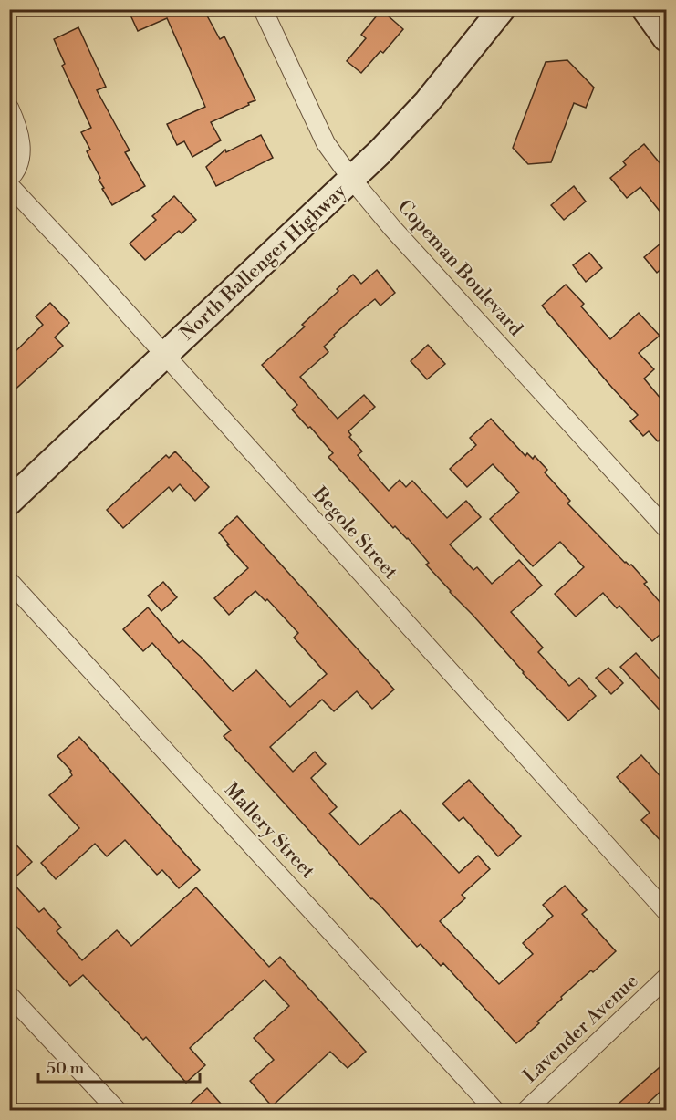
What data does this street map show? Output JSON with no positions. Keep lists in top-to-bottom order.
{
  "streets": {
    "main road": ["North Ballenger Highway"],
    "street": [
      "Copeman Boulevard",
      "Begole Street",
      "Mallery Street",
      "Lavender Avenue"
    ]
  },
  "crossings": [
    ["North Ballenger Highway", "Copeman Boulevard"],
    ["North Ballenger Highway", "Begole Street"]
  ],
  "scale_bar": "50 m"
}
